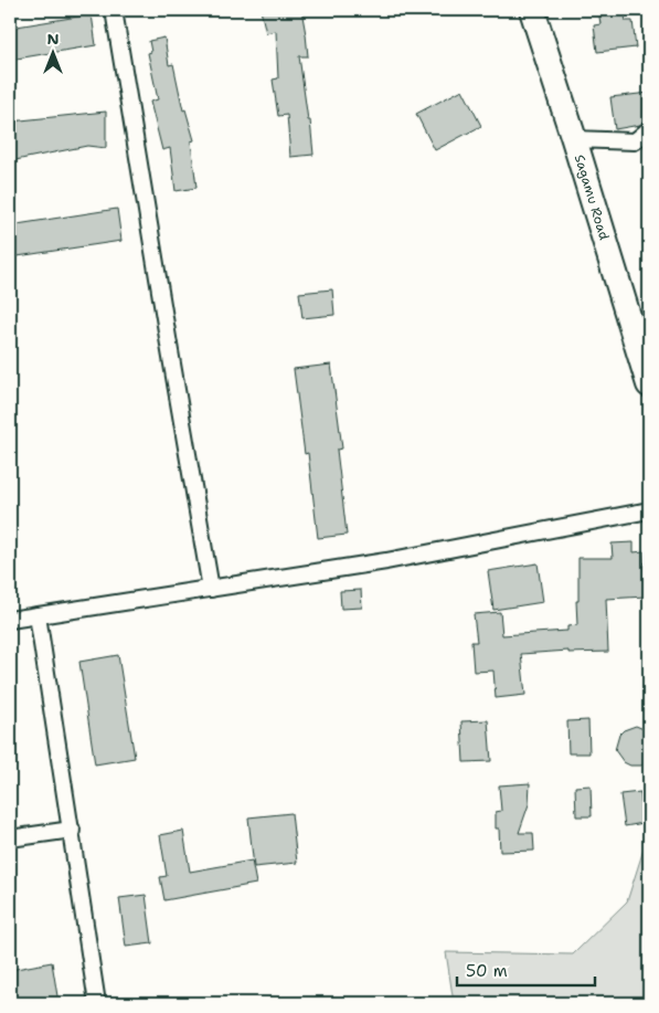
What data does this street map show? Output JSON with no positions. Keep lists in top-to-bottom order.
{
  "streets": {
    "highway": ["Sagamu Road"]
  },
  "scale_bar": "50 m",
  "north": "top"
}
